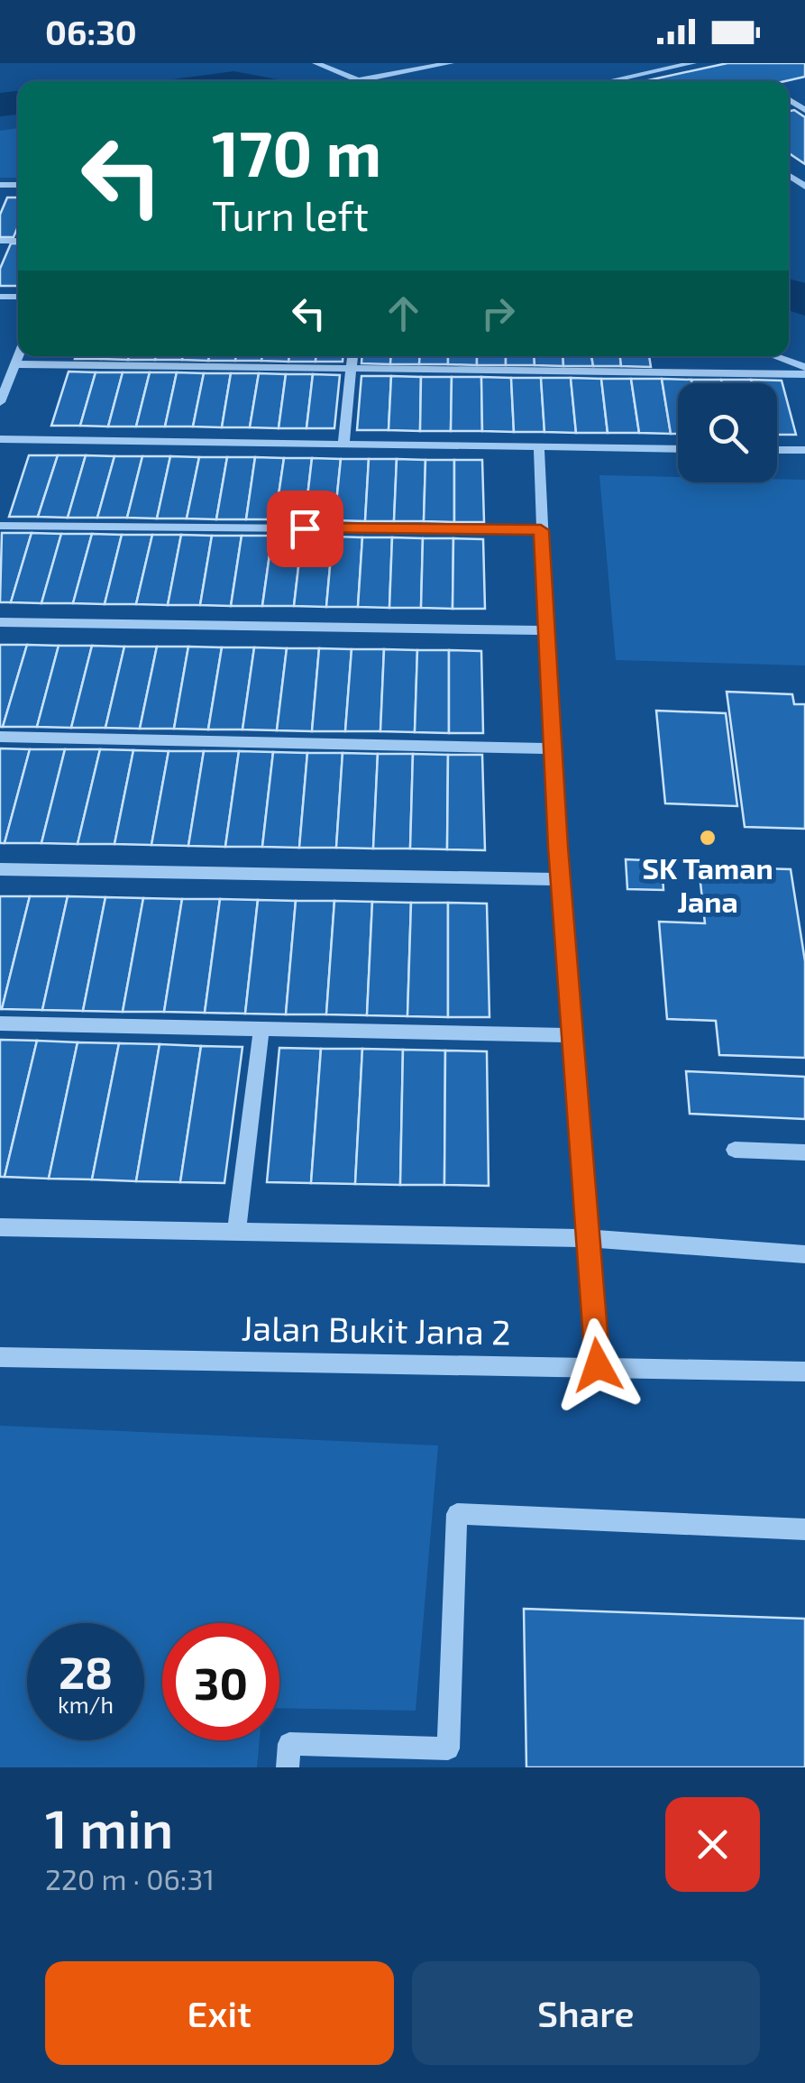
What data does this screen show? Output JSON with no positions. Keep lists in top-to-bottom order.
{
  "streets": {
    "street": ["Jalan Bukit Jana 2"]
  },
  "places": ["SK Taman Jana"],
  "page": {
    "status": "06:30",
    "turn": ["170 m", "Turn left"],
    "speed": "28 km/h",
    "limit": "30",
    "heading": ["1 min", "220 m · 06:31"],
    "buttons": ["Exit", "Share"]
  }
}
